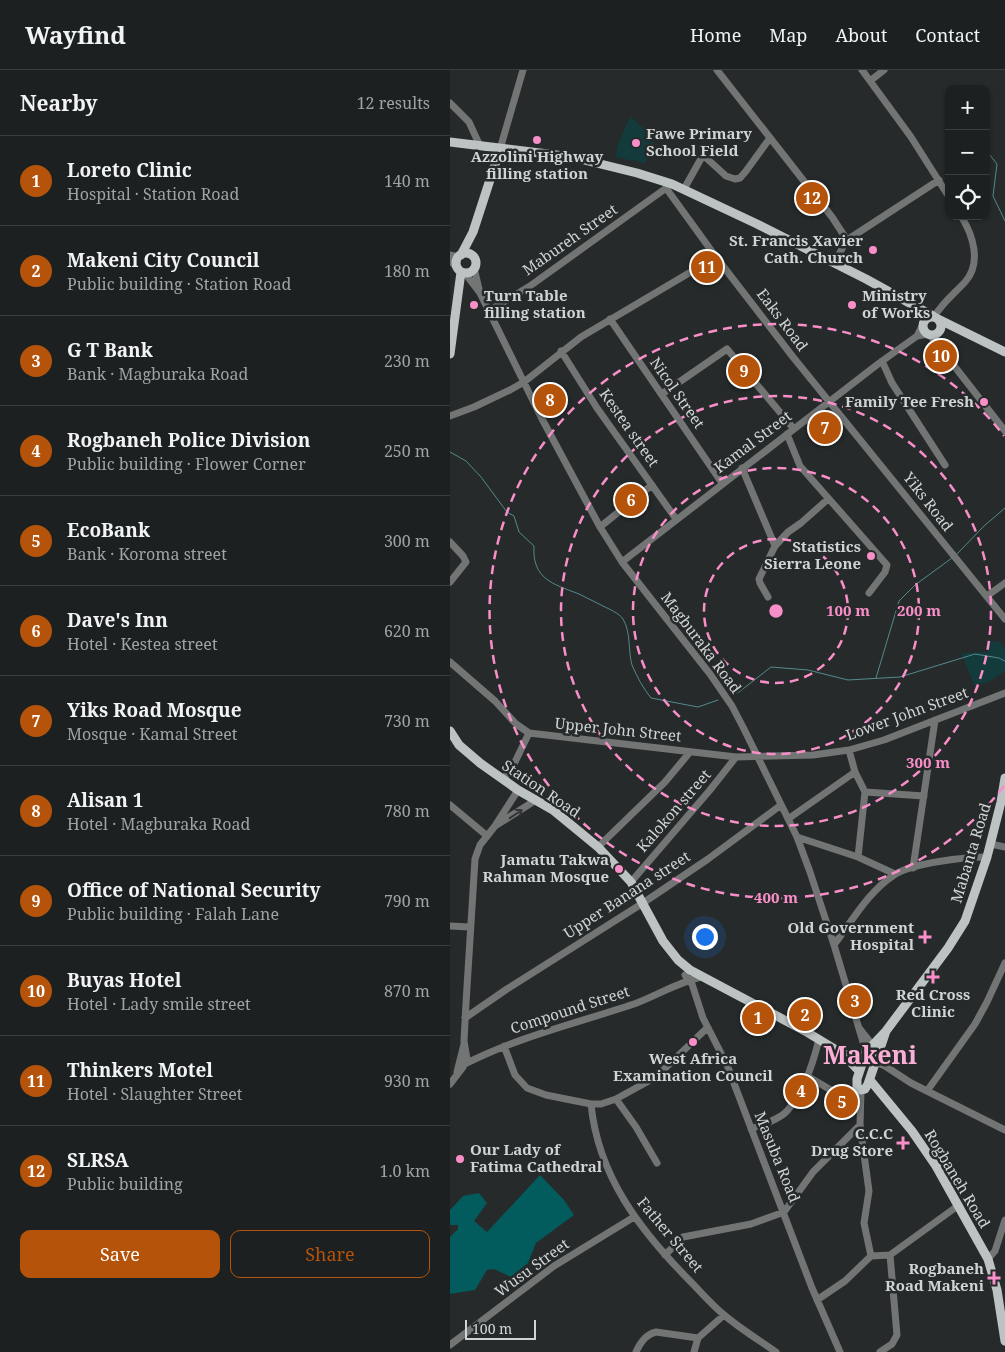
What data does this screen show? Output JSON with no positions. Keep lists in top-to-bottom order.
{
  "streets": {
    "main road": ["Station Road", "Mabanta Road", "Rogbaneh Road"],
    "street": [
      "Mabureh Street",
      "Eaks Road",
      "Nicol Street",
      "Kestea street",
      "Kamal Street",
      "Yiks Road",
      "Magburaka Road",
      "Lower John Street",
      "Upper John Street",
      "Kalokon street",
      "Upper Banana street",
      "Compound Street",
      "Masuba Road",
      "Father Street",
      "Wusu Street"
    ]
  },
  "crossings": [
    ["Mabureh Street", "Eaks Road"],
    ["Mabureh Street", "Magburaka Road"],
    ["Eaks Road", "Kamal Street"],
    ["Eaks Road", "Yiks Road"],
    ["Nicol Street", "Kamal Street"],
    ["Kestea street", "Kamal Street"],
    ["Kamal Street", "Yiks Road"],
    ["Kamal Street", "Magburaka Road"],
    ["Magburaka Road", "Lower John Street"],
    ["Magburaka Road", "Upper John Street"],
    ["Magburaka Road", "Station Road"],
    ["Magburaka Road", "Upper Banana street"],
    ["Lower John Street", "Upper John Street"],
    ["Upper John Street", "Kalokon street"],
    ["Station Road", "Kalokon street"],
    ["Station Road", "Upper Banana street"],
    ["Station Road", "Compound Street"],
    ["Station Road", "Masuba Road"],
    ["Compound Street", "Masuba Road"],
    ["Father Street", "Wusu Street"]
  ],
  "districts": ["Makeni"],
  "places": {
    "other": [
      "Azzolini Highway filling station",
      "Fawe Primary School Field",
      "St. Francis Xavier Cath. Church",
      "Turn Table filling station",
      "Ministry of Works",
      "Family Tee Fresh",
      "Statistics Sierra Leone",
      "Jamatu Takwa Rahman Mosque",
      "West Africa Examination Council",
      "Our Lady of Fatima Cathedral"
    ],
    "health": [
      "Old Government Hospital",
      "Red Cross Clinic",
      "C.C.C Drug Store",
      "Rogbaneh Road Makeni"
    ]
  },
  "scale_bar": "100 m",
  "page": {
    "header": "Wayfind",
    "nav": [
      "Home",
      "Map",
      "About",
      "Contact"
    ],
    "heading": ["Nearby", "12 results"],
    "map_buttons": ["+", "−"],
    "list": [
      {
        "mark": "1",
        "name": "Loreto Clinic",
        "note": "Hospital · Station Road",
        "value": "140 m"
      },
      {
        "mark": "2",
        "name": "Makeni City Council",
        "note": "Public building · Station Road",
        "value": "180 m"
      },
      {
        "mark": "3",
        "name": "G T Bank",
        "note": "Bank · Magburaka Road",
        "value": "230 m"
      },
      {
        "mark": "4",
        "name": "Rogbaneh Police Division",
        "note": "Public building · Flower Corner",
        "value": "250 m"
      },
      {
        "mark": "5",
        "name": "EcoBank",
        "note": "Bank · Koroma street",
        "value": "300 m"
      },
      {
        "mark": "6",
        "name": "Dave's Inn",
        "note": "Hotel · Kestea street",
        "value": "620 m"
      },
      {
        "mark": "7",
        "name": "Yiks Road Mosque",
        "note": "Mosque · Kamal Street",
        "value": "730 m"
      },
      {
        "mark": "8",
        "name": "Alisan 1",
        "note": "Hotel · Magburaka Road",
        "value": "780 m"
      },
      {
        "mark": "9",
        "name": "Office of National Security",
        "note": "Public building · Falah Lane",
        "value": "790 m"
      },
      {
        "mark": "10",
        "name": "Buyas Hotel",
        "note": "Hotel · Lady smile street",
        "value": "870 m"
      },
      {
        "mark": "11",
        "name": "Thinkers Motel",
        "note": "Hotel · Slaughter Street",
        "value": "930 m"
      },
      {
        "mark": "12",
        "name": "SLRSA",
        "note": "Public building",
        "value": "1.0 km"
      }
    ],
    "pins": [
      "12",
      "11",
      "10",
      "9",
      "8",
      "7",
      "6",
      "3",
      "2",
      "1",
      "4",
      "5"
    ],
    "buttons": ["Save", "Share"],
    "scale": "100 m"
  },
  "rings": [
    "100 m",
    "200 m",
    "300 m",
    "400 m"
  ]
}
